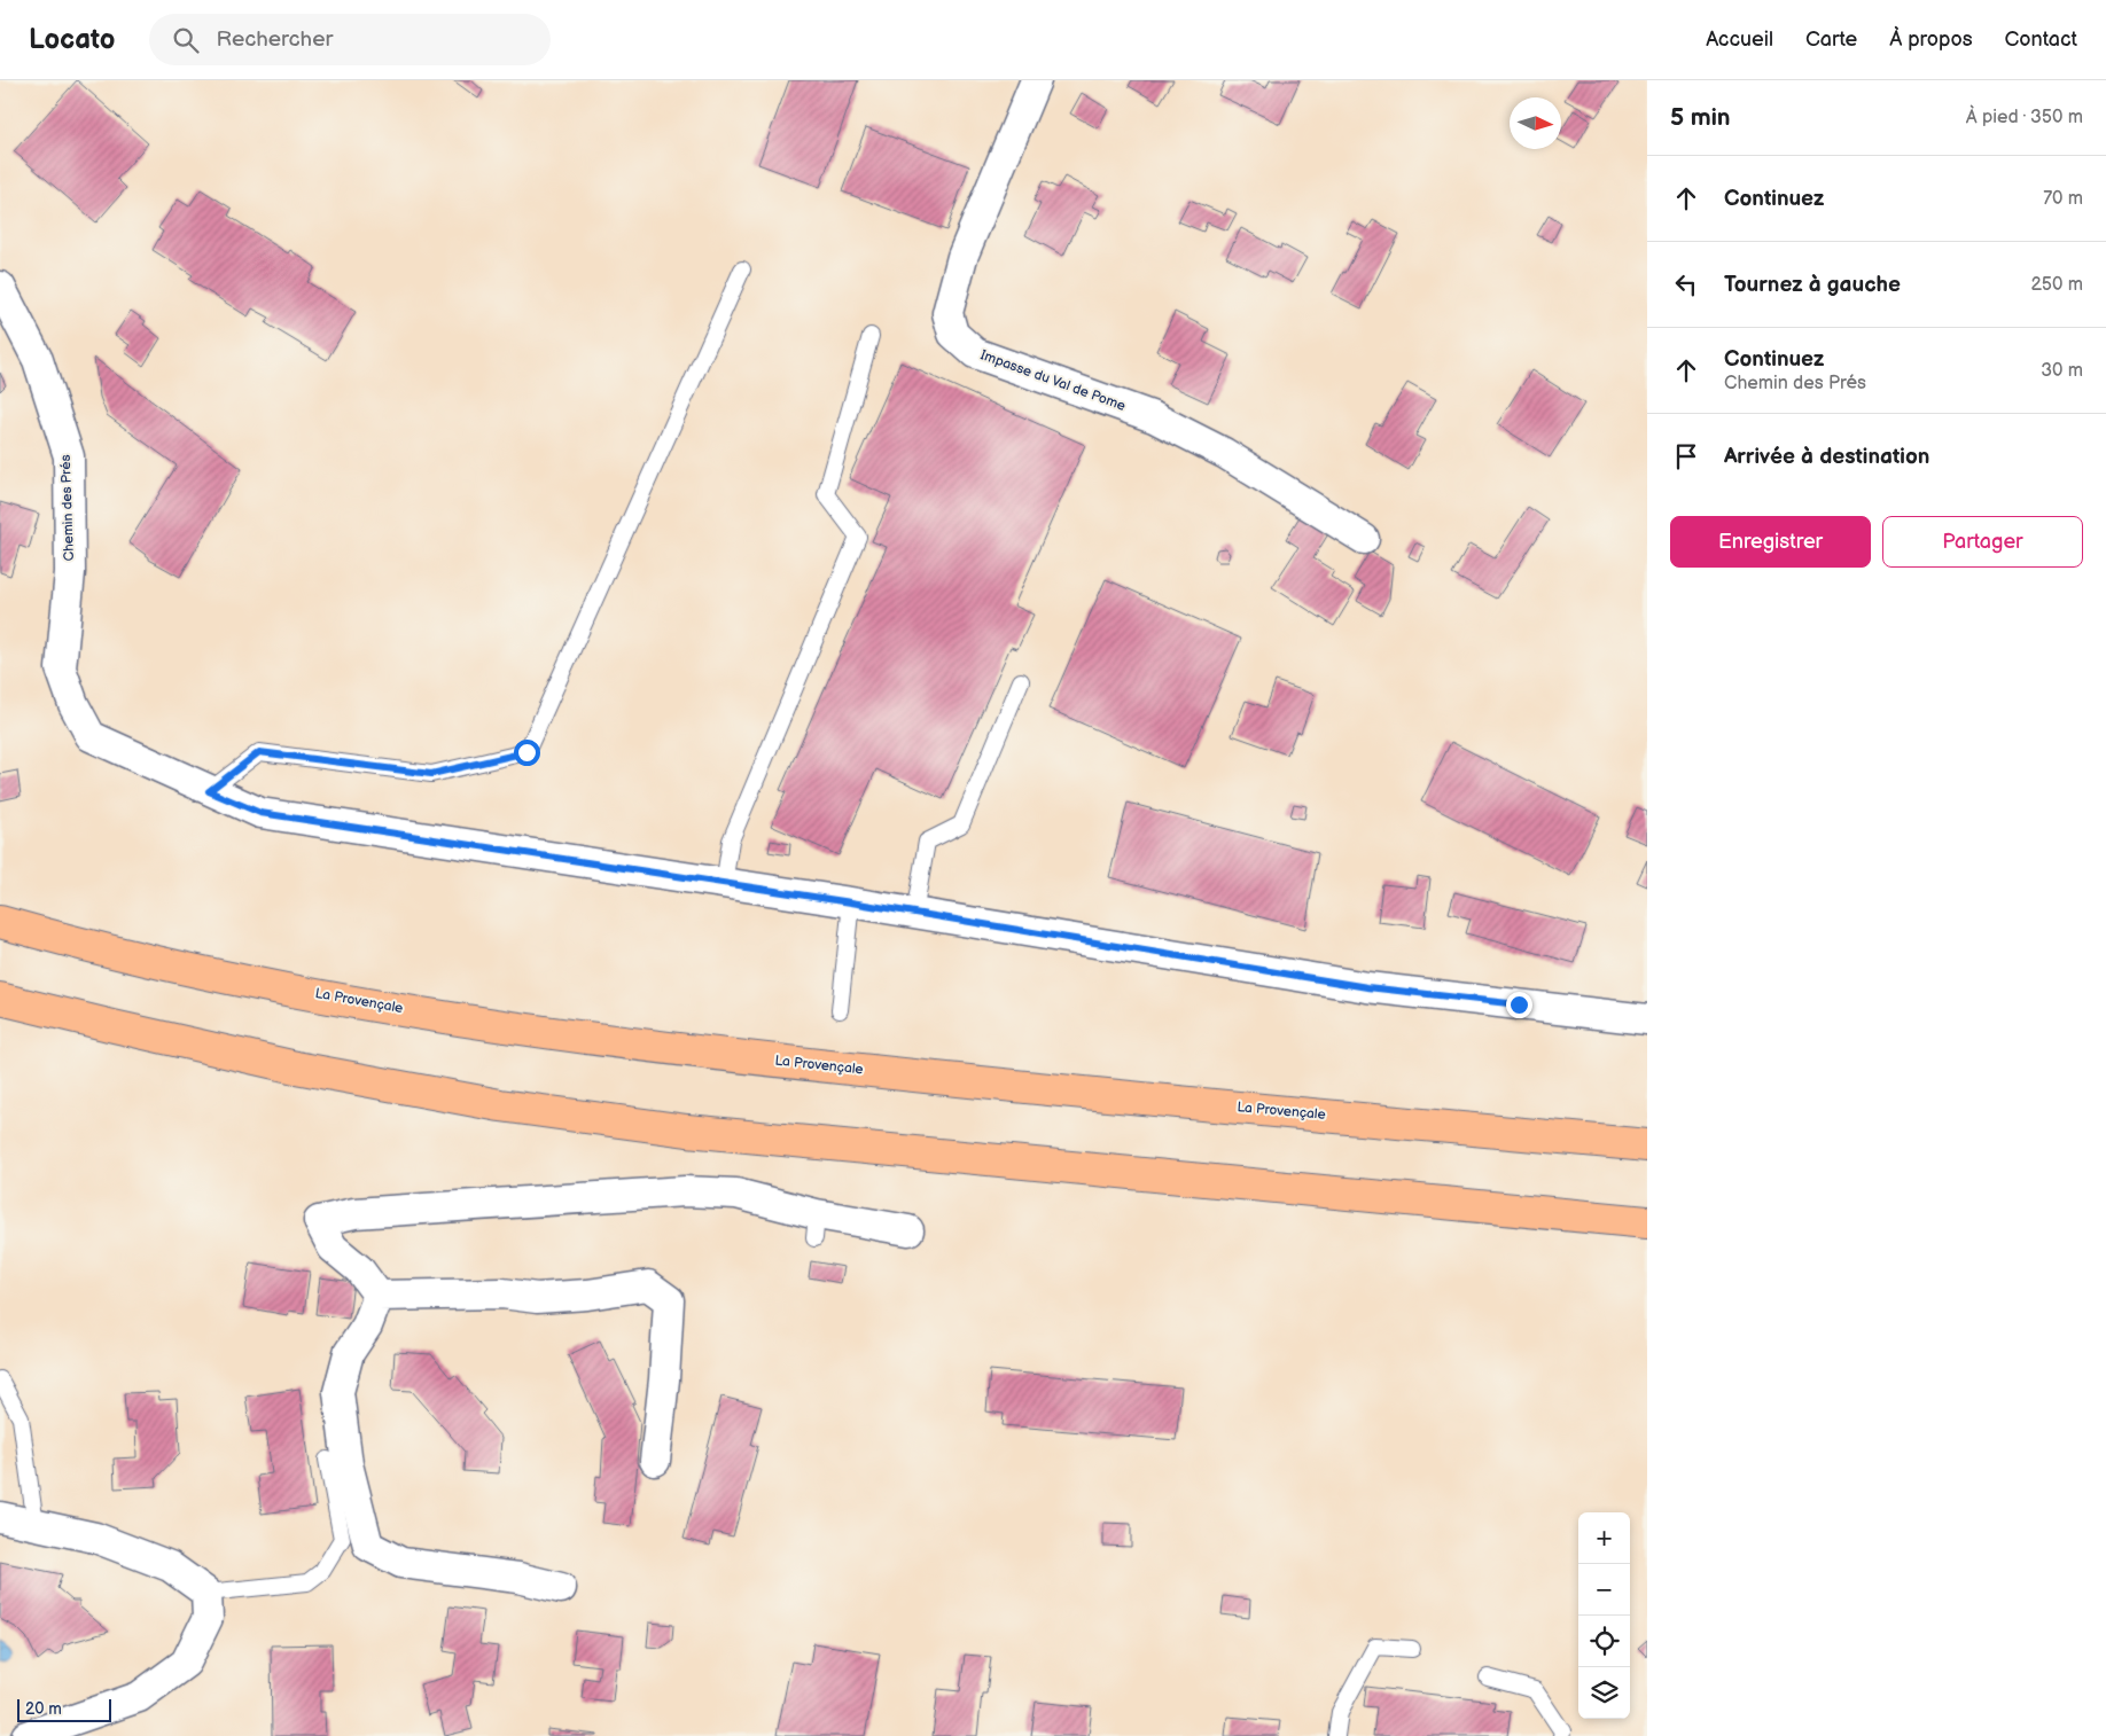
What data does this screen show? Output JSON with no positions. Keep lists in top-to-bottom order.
{
  "streets": {
    "highway": ["La Provençale"],
    "street": ["Impasse du Val de Pome", "Chemin des Prés"]
  },
  "scale_bar": "20 m",
  "north": "right",
  "page": {
    "header": "Locato",
    "search": "Rechercher",
    "nav": [
      "Accueil",
      "Carte",
      "À propos",
      "Contact"
    ],
    "heading": ["5 min", "À pied · 350 m"],
    "list": [
      ["Continuez", "70 m"],
      ["Tournez à gauche", "250 m"],
      ["Continuez", "Chemin des Prés", "30 m"],
      "Arrivée à destination"
    ],
    "buttons": ["Enregistrer", "Partager"],
    "map_buttons": ["+", "−"],
    "scale": "20 m"
  }
}
